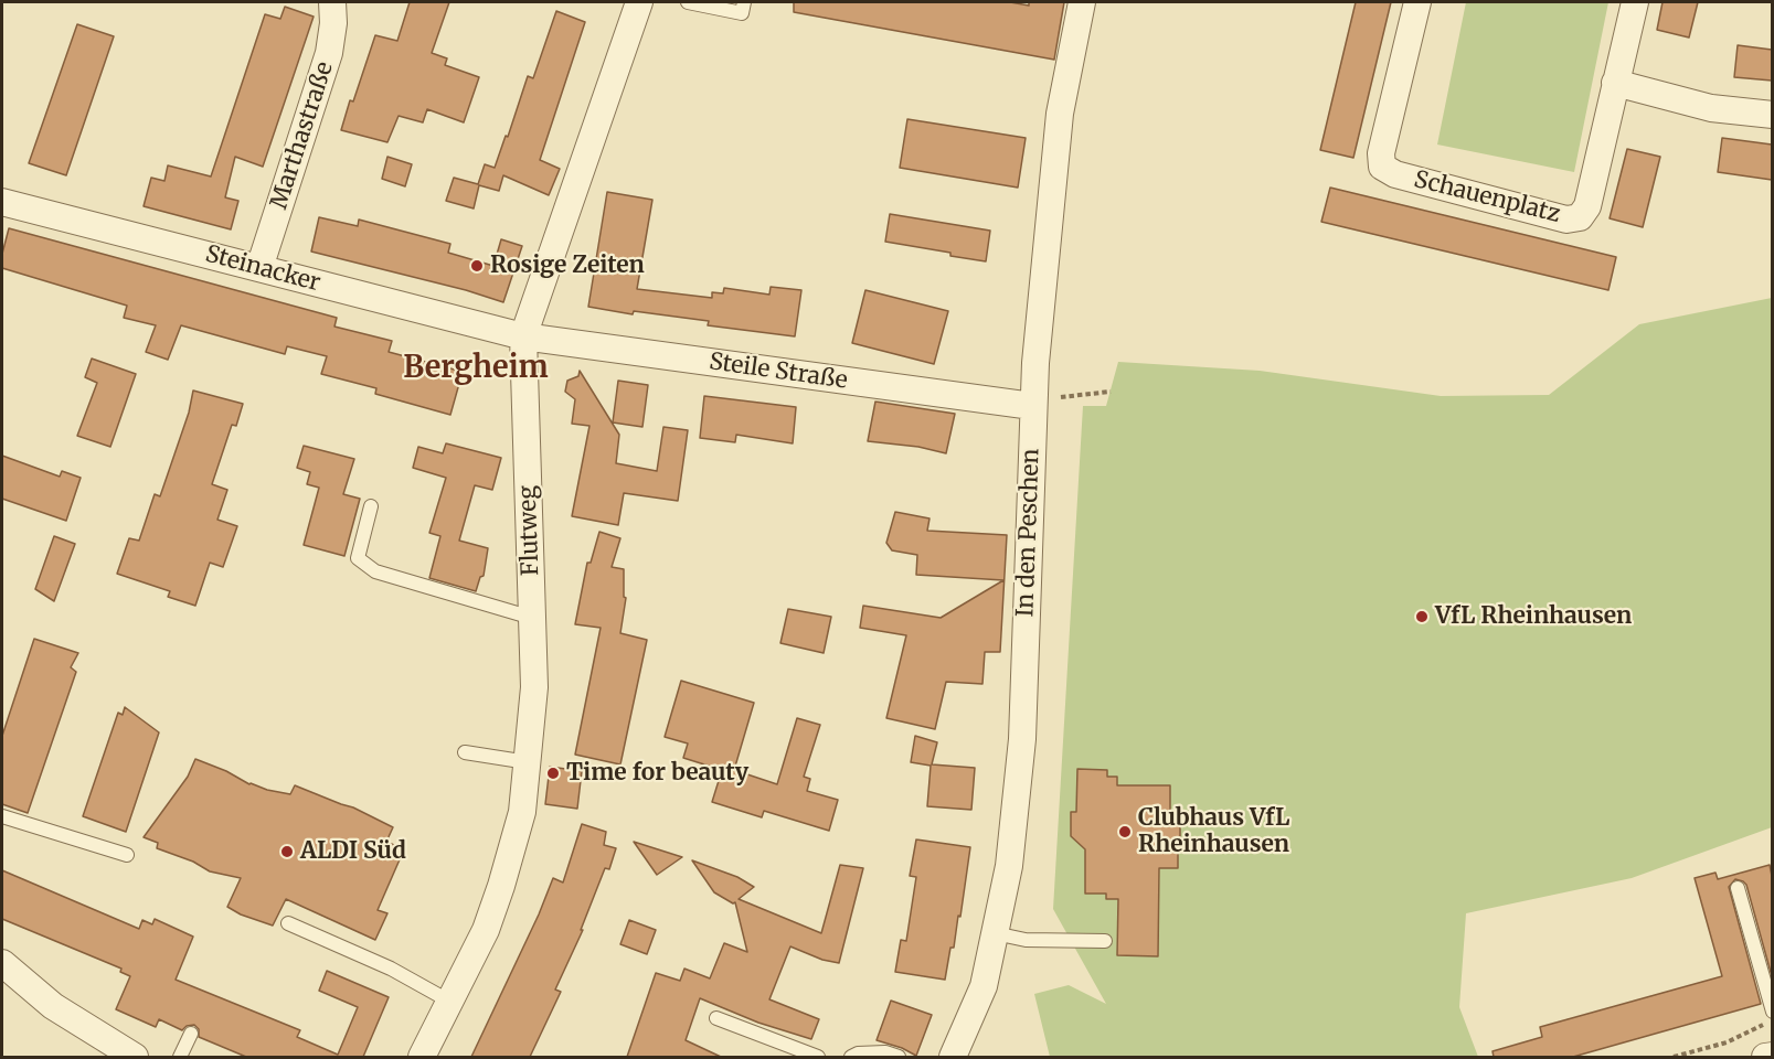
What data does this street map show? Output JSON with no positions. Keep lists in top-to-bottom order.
{
  "streets": {
    "street": [
      "Marthastraße",
      "Schauenplatz",
      "Steinacker",
      "Steile Straße",
      "Flutweg",
      "In den Peschen"
    ]
  },
  "crossings": [
    ["Marthastraße", "Steinacker"],
    ["Steinacker", "Steile Straße"],
    ["Steinacker", "Flutweg"],
    ["Steile Straße", "Flutweg"],
    ["Steile Straße", "In den Peschen"]
  ],
  "districts": ["Bergheim"],
  "places": [
    "Rosige Zeiten",
    "VfL Rheinhausen",
    "Time for beauty",
    "Clubhaus VfL Rheinhausen",
    "ALDI Süd"
  ]
}
